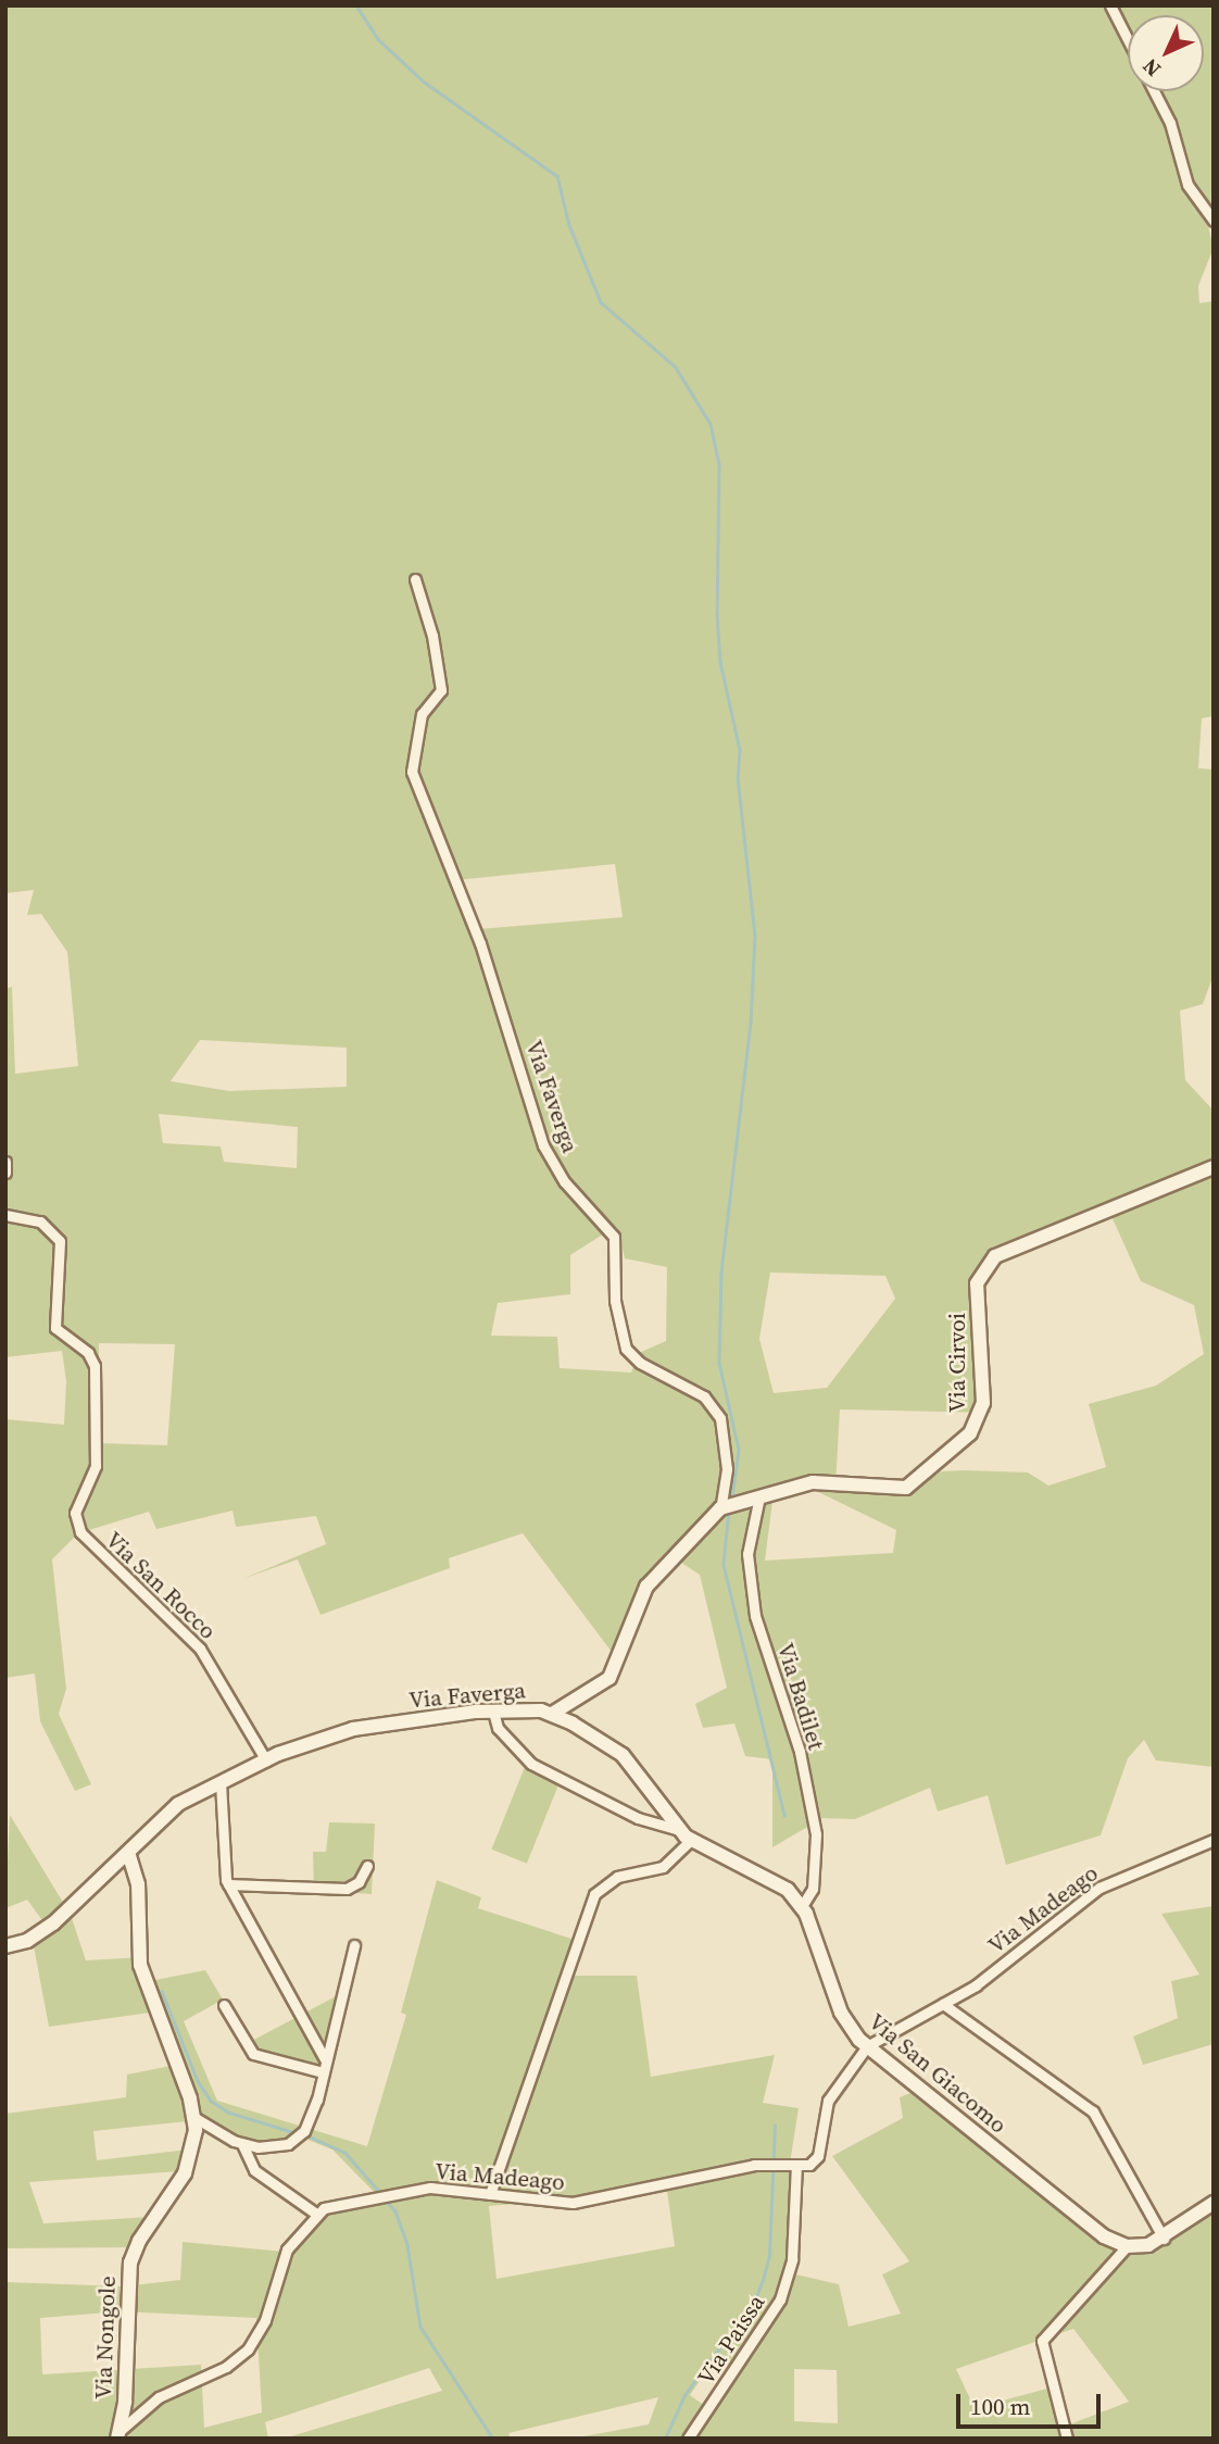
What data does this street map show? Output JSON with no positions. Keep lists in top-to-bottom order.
{
  "streets": {
    "street": [
      "Via Faverga",
      "Via Cirvoi",
      "Via San Rocco",
      "Via Badilet",
      "Via Madeago",
      "Via San Giacomo",
      "Via Nongole",
      "Via Paissa"
    ]
  },
  "crossings": [
    ["Via Faverga", "Via Cirvoi"],
    ["Via Faverga", "Via San Rocco"],
    ["Via Faverga", "Via San Giacomo"],
    ["Via Cirvoi", "Via Badilet"],
    ["Via Badilet", "Via San Giacomo"],
    ["Via Madeago", "Via San Giacomo"],
    ["Via Madeago", "Via Paissa"]
  ],
  "scale_bar": "100 m",
  "north": "bottom left"
}
